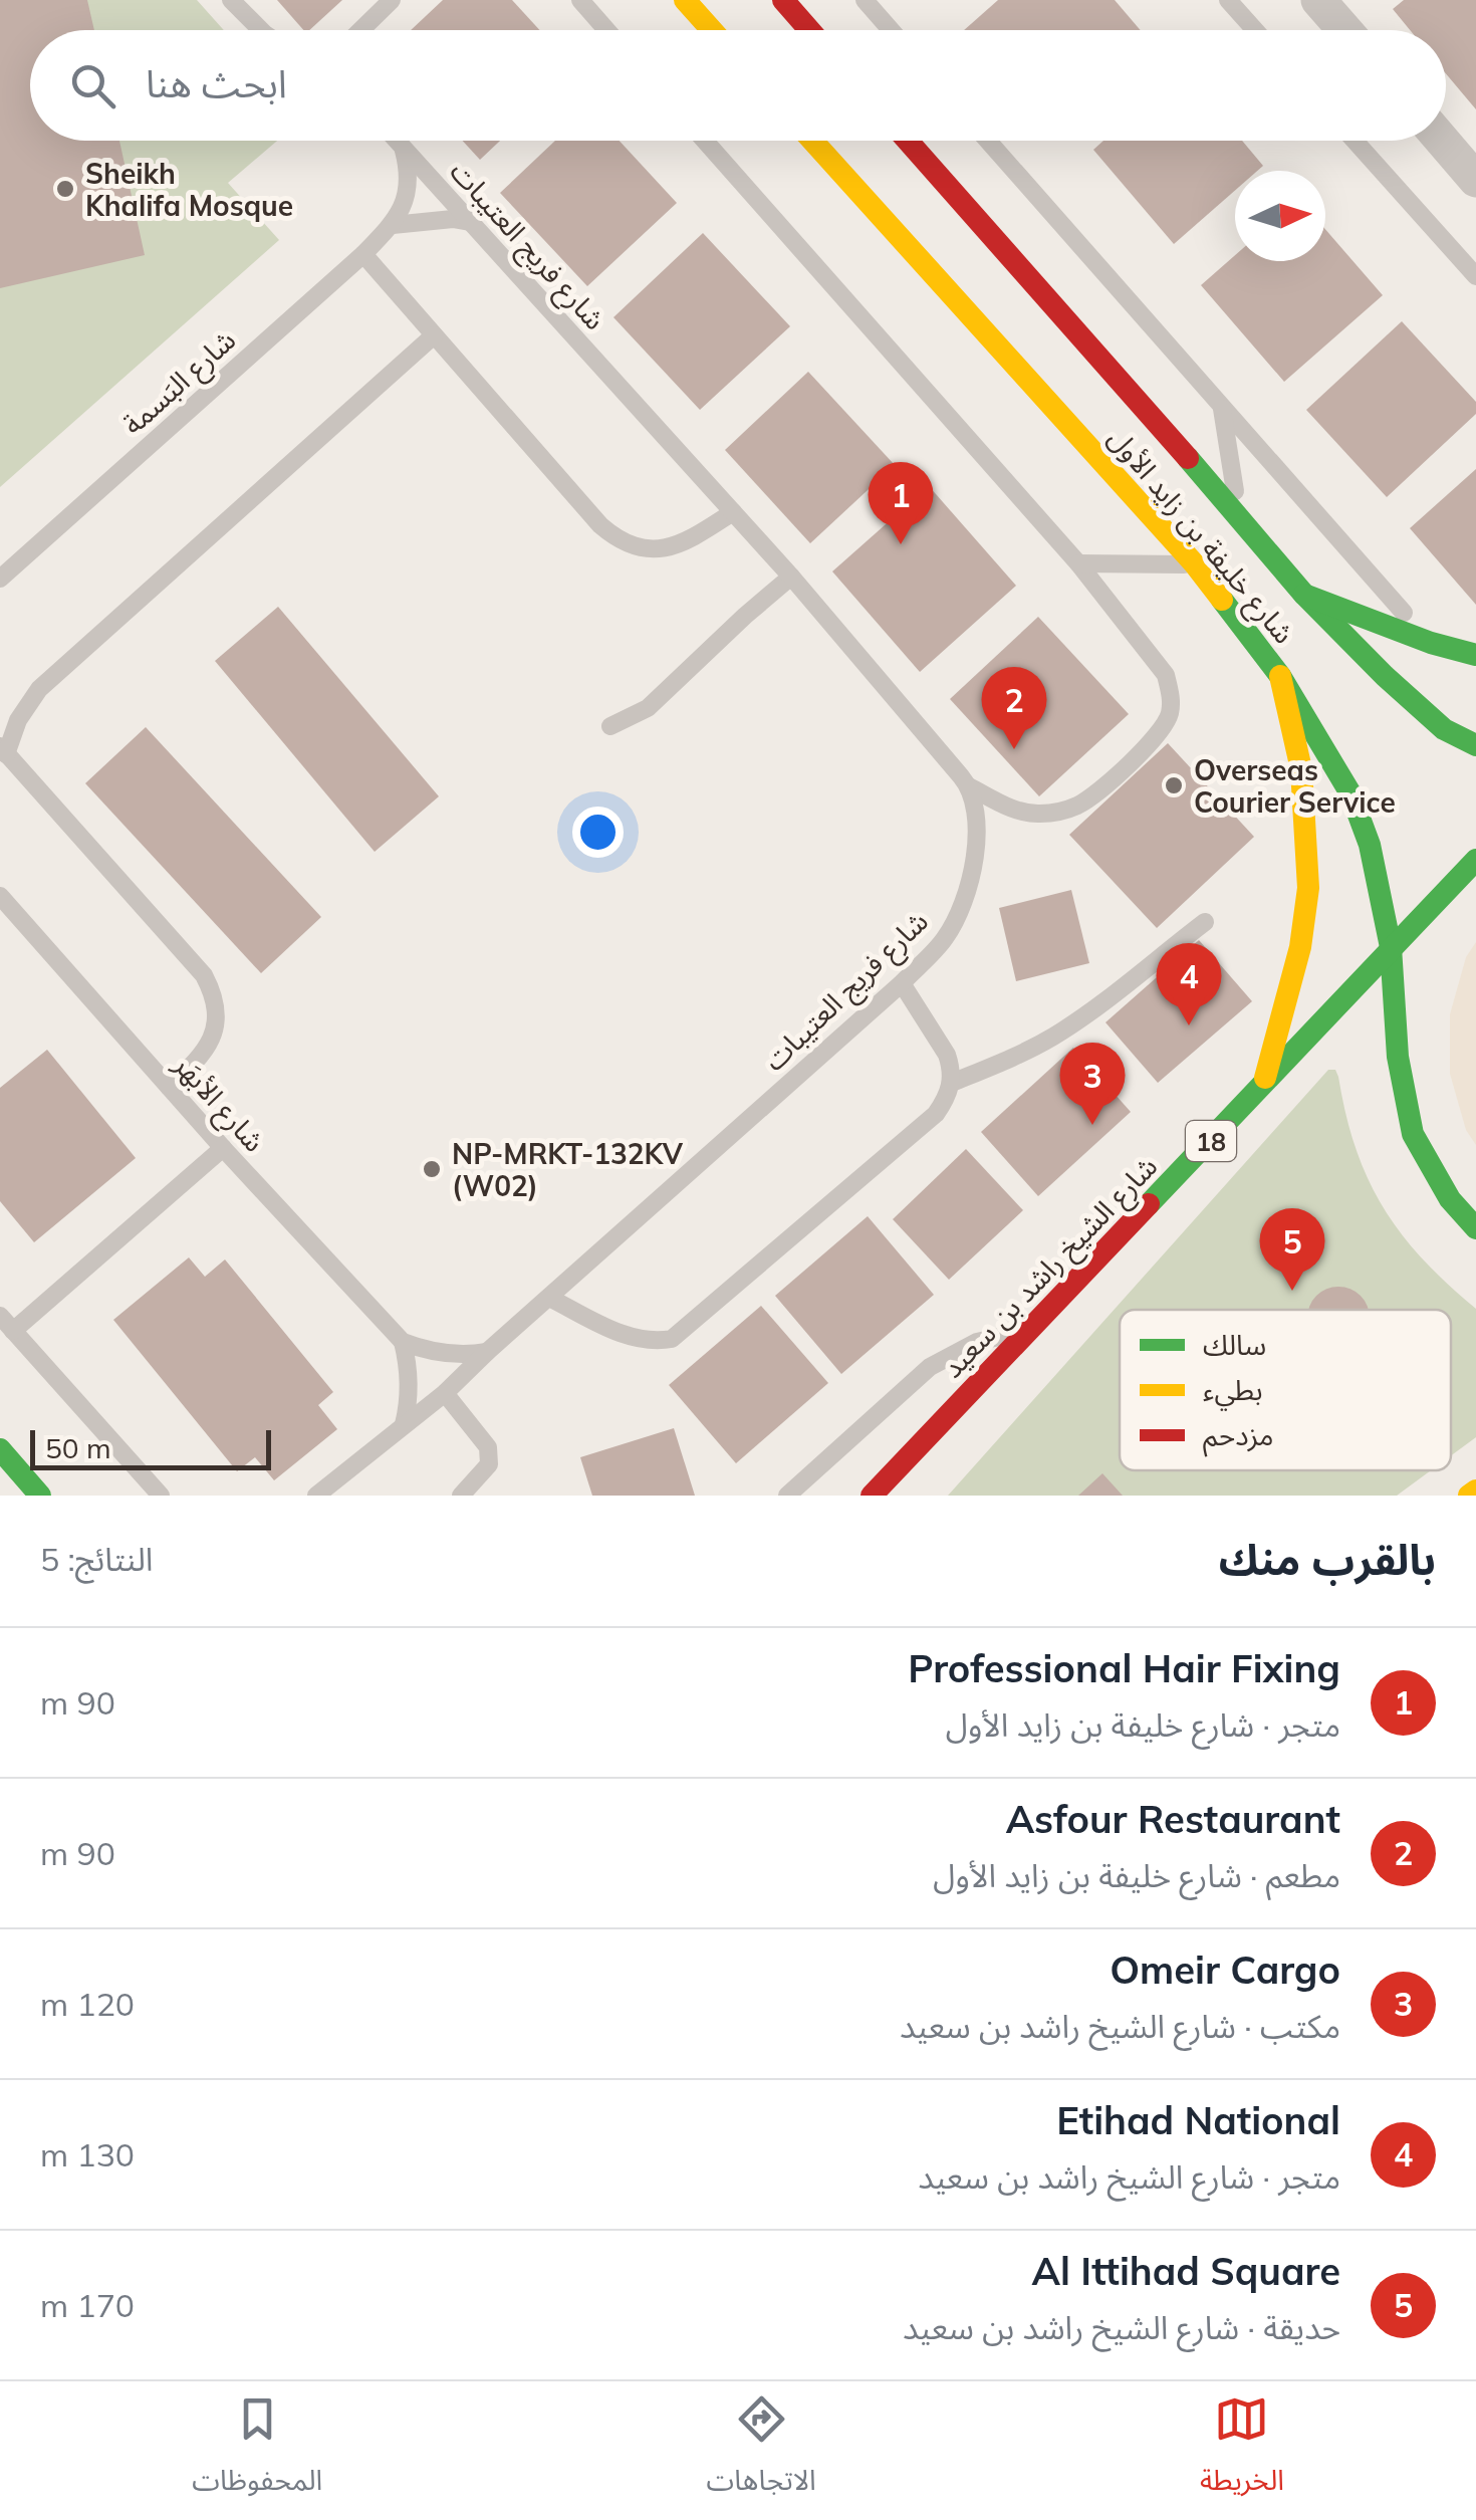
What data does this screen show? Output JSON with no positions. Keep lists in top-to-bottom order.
{
  "streets": {
    "street": ["شارع خليفة بن زايد الأول", "18", "شارع الشيخ راشد بن سعيد"],
    "lane": ["شارع فريج العتيبات", "شارع البَسمة", "شارع الأبهَر"]
  },
  "crossings": [
    ["شارع فريج العتيبات", "شارع البَسمة"],
    ["شارع خليفة بن زايد الأول", "شارع الشيخ راشد بن سعيد"]
  ],
  "places": ["Sheikh Khalifa Mosque", "Overseas Courier Service", "NP-MRKT-132KV (W02)"],
  "legend": ["سالك", "بطيء", "مزدحم"],
  "scale_bar": "50 m",
  "north": "right",
  "page": {
    "search": "ابحث هنا",
    "pins": [
      "1",
      "2",
      "4",
      "3",
      "5"
    ],
    "scale": "50 m",
    "heading": ["بالقرب منك", "النتائج: 5"],
    "list": [
      {
        "mark": "1",
        "name": "Professional Hair Fixing",
        "note": "متجر · شارع خليفة بن زايد الأول",
        "value": "90 m"
      },
      {
        "mark": "2",
        "name": "Asfour Restaurant",
        "note": "مطعم · شارع خليفة بن زايد الأول",
        "value": "90 m"
      },
      {
        "mark": "3",
        "name": "Omeir Cargo",
        "note": "مكتب · شارع الشيخ راشد بن سعيد",
        "value": "120 m"
      },
      {
        "mark": "4",
        "name": "Etihad National",
        "note": "متجر · شارع الشيخ راشد بن سعيد",
        "value": "130 m"
      },
      {
        "mark": "5",
        "name": "Al Ittihad Square",
        "note": "حديقة · شارع الشيخ راشد بن سعيد",
        "value": "170 m"
      }
    ],
    "nav": ["الخريطة", "الاتجاهات", "المحفوظات"]
  }
}
